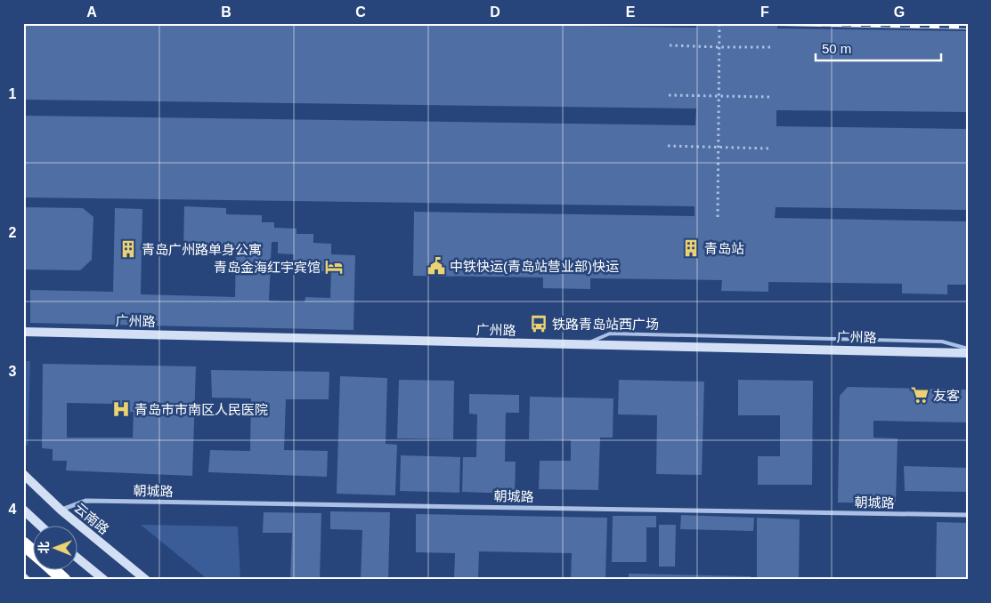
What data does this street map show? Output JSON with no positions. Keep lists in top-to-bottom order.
{
  "streets": {
    "street": ["广州路", "朝城路", "云南路"]
  },
  "crossings": [
    ["朝城路", "云南路"]
  ],
  "places": {
    "building": ["青岛站", "青岛广州路单身公寓"],
    "public building": ["中铁快运(青岛站营业部)快运"],
    "hotel": ["青岛金海红宇宾馆"],
    "bus stop": ["铁路青岛站西广场"],
    "supermarket": ["友客"],
    "hospital": ["青岛市市南区人民医院"]
  },
  "scale_bar": "50 m",
  "north": "left",
  "grid": {
    "columns": [
      "A",
      "B",
      "C",
      "D",
      "E",
      "F",
      "G"
    ],
    "rows": [
      "1",
      "2",
      "3",
      "4"
    ]
  }
}
